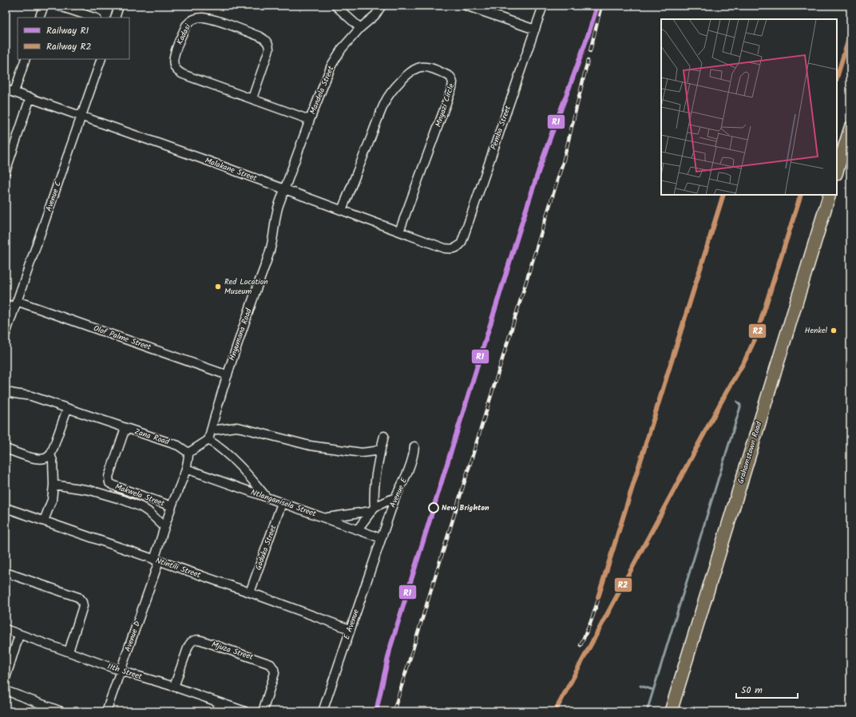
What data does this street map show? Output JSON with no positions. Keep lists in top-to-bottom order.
{
  "streets": {
    "main road": ["Grahamstown Road"],
    "street": [
      "Kadasi",
      "Mandela Street",
      "Mnyazi Circle",
      "Pemba Street",
      "Malakane Street",
      "Avenue C",
      "Hnyumana Road",
      "Olof Palme Street",
      "Zana Road",
      "Avenue E",
      "Makwela Street",
      "Ntlanganisela Street",
      "Goduka Street",
      "Ntintili Street",
      "E Avenue",
      "Avenue D",
      "Mjuza Street",
      "11th Street"
    ]
  },
  "crossings": [
    ["Kadasi", "Mandela Street"],
    ["Mandela Street", "Malakane Street"],
    ["Mandela Street", "Hnyumana Road"],
    ["Mnyazi Circle", "Malakane Street"],
    ["Pemba Street", "Malakane Street"],
    ["Malakane Street", "Avenue C"],
    ["Malakane Street", "Hnyumana Road"],
    ["Avenue C", "Olof Palme Street"],
    ["Hnyumana Road", "Olof Palme Street"],
    ["Zana Road", "Makwela Street"],
    ["Avenue E", "Ntlanganisela Street"],
    ["Avenue E", "E Avenue"],
    ["Ntlanganisela Street", "Goduka Street"],
    ["Ntlanganisela Street", "E Avenue"],
    ["Goduka Street", "Ntintili Street"],
    ["Ntintili Street", "E Avenue"],
    ["Ntintili Street", "Avenue D"],
    ["Avenue D", "11th Street"],
    ["Mjuza Street", "11th Street"]
  ],
  "places": ["Red Location Museum", "Henkel", "New Brighton"],
  "lines": ["rail line R1", "rail line R2"],
  "legend": ["Railway R1", "Railway R2"],
  "scale_bar": "50 m"
}
